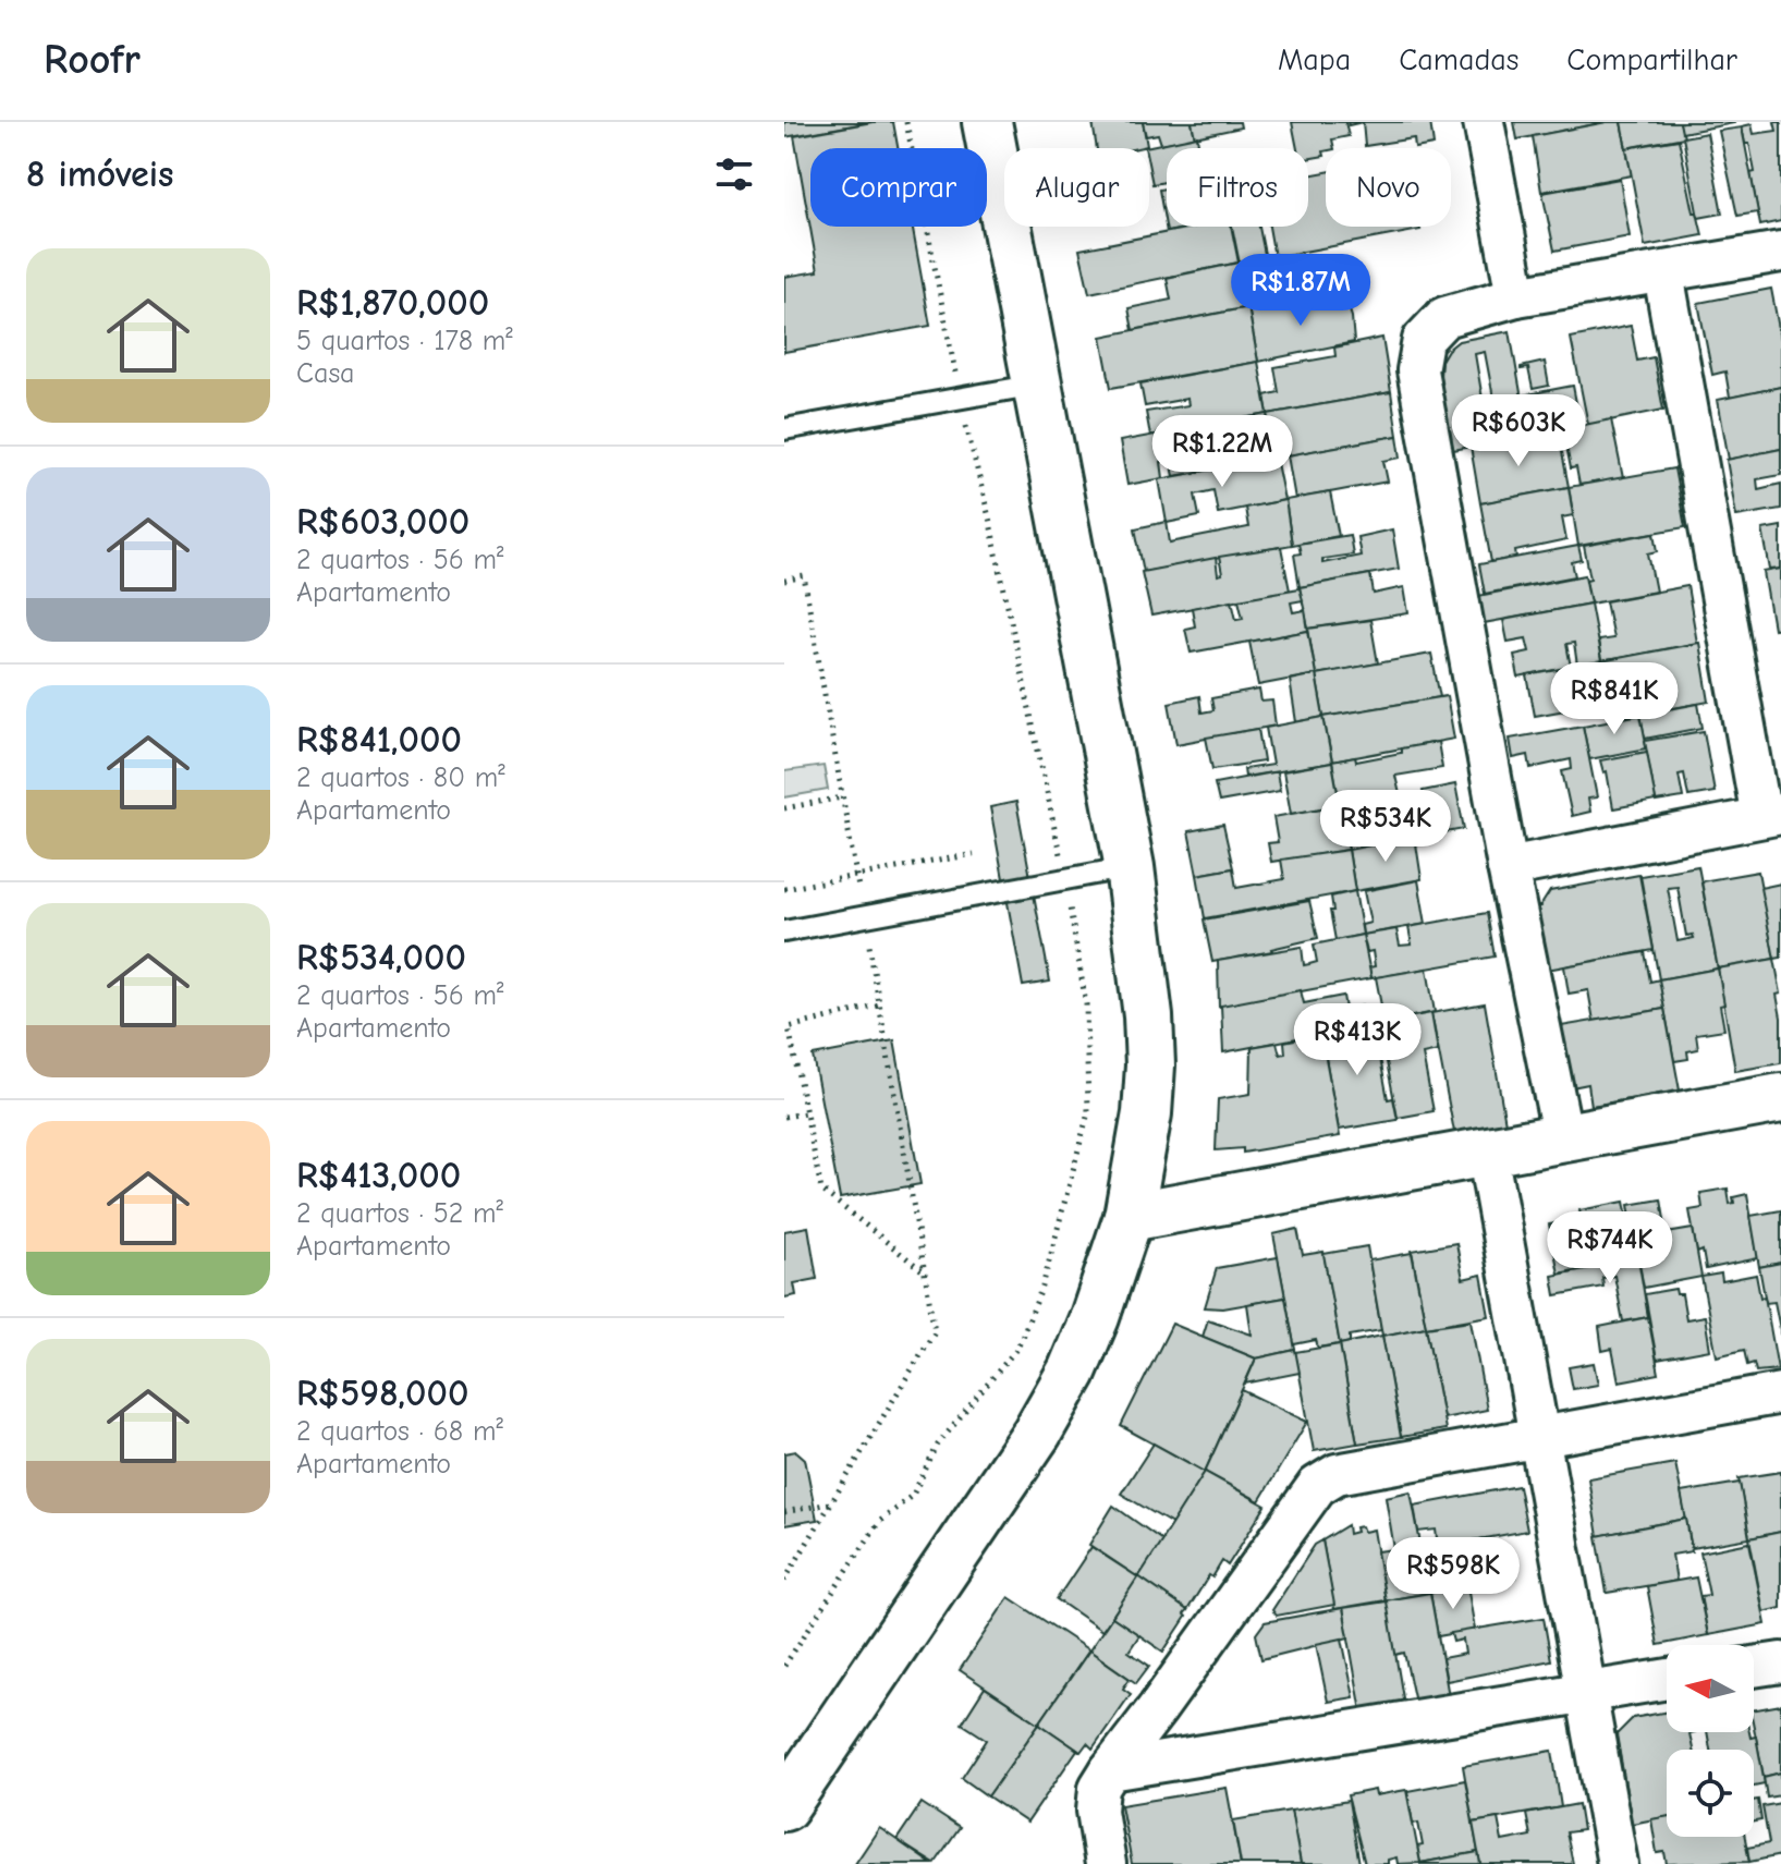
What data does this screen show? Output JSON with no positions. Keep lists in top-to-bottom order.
{
  "north": "left",
  "page": {
    "header": "Roofr",
    "nav": ["Mapa", "Camadas", "Compartilhar"],
    "heading": "8 imóveis",
    "chip": [
      "Comprar",
      "Alugar",
      "Filtros",
      "Novo"
    ],
    "list": [
      {
        "name": "R$1,870,000",
        "note": "5 quartos · 178 m² · Casa"
      },
      {
        "name": "R$603,000",
        "note": "2 quartos · 56 m² · Apartamento"
      },
      {
        "name": "R$841,000",
        "note": "2 quartos · 80 m² · Apartamento"
      },
      {
        "name": "R$534,000",
        "note": "2 quartos · 56 m² · Apartamento"
      },
      {
        "name": "R$413,000",
        "note": "2 quartos · 52 m² · Apartamento"
      },
      {
        "name": "R$598,000",
        "note": "2 quartos · 68 m² · Apartamento"
      }
    ],
    "price": [
      "R$1.87M",
      "R$603K",
      "R$1.22M",
      "R$841K",
      "R$534K",
      "R$413K",
      "R$744K",
      "R$598K"
    ]
  }
}
